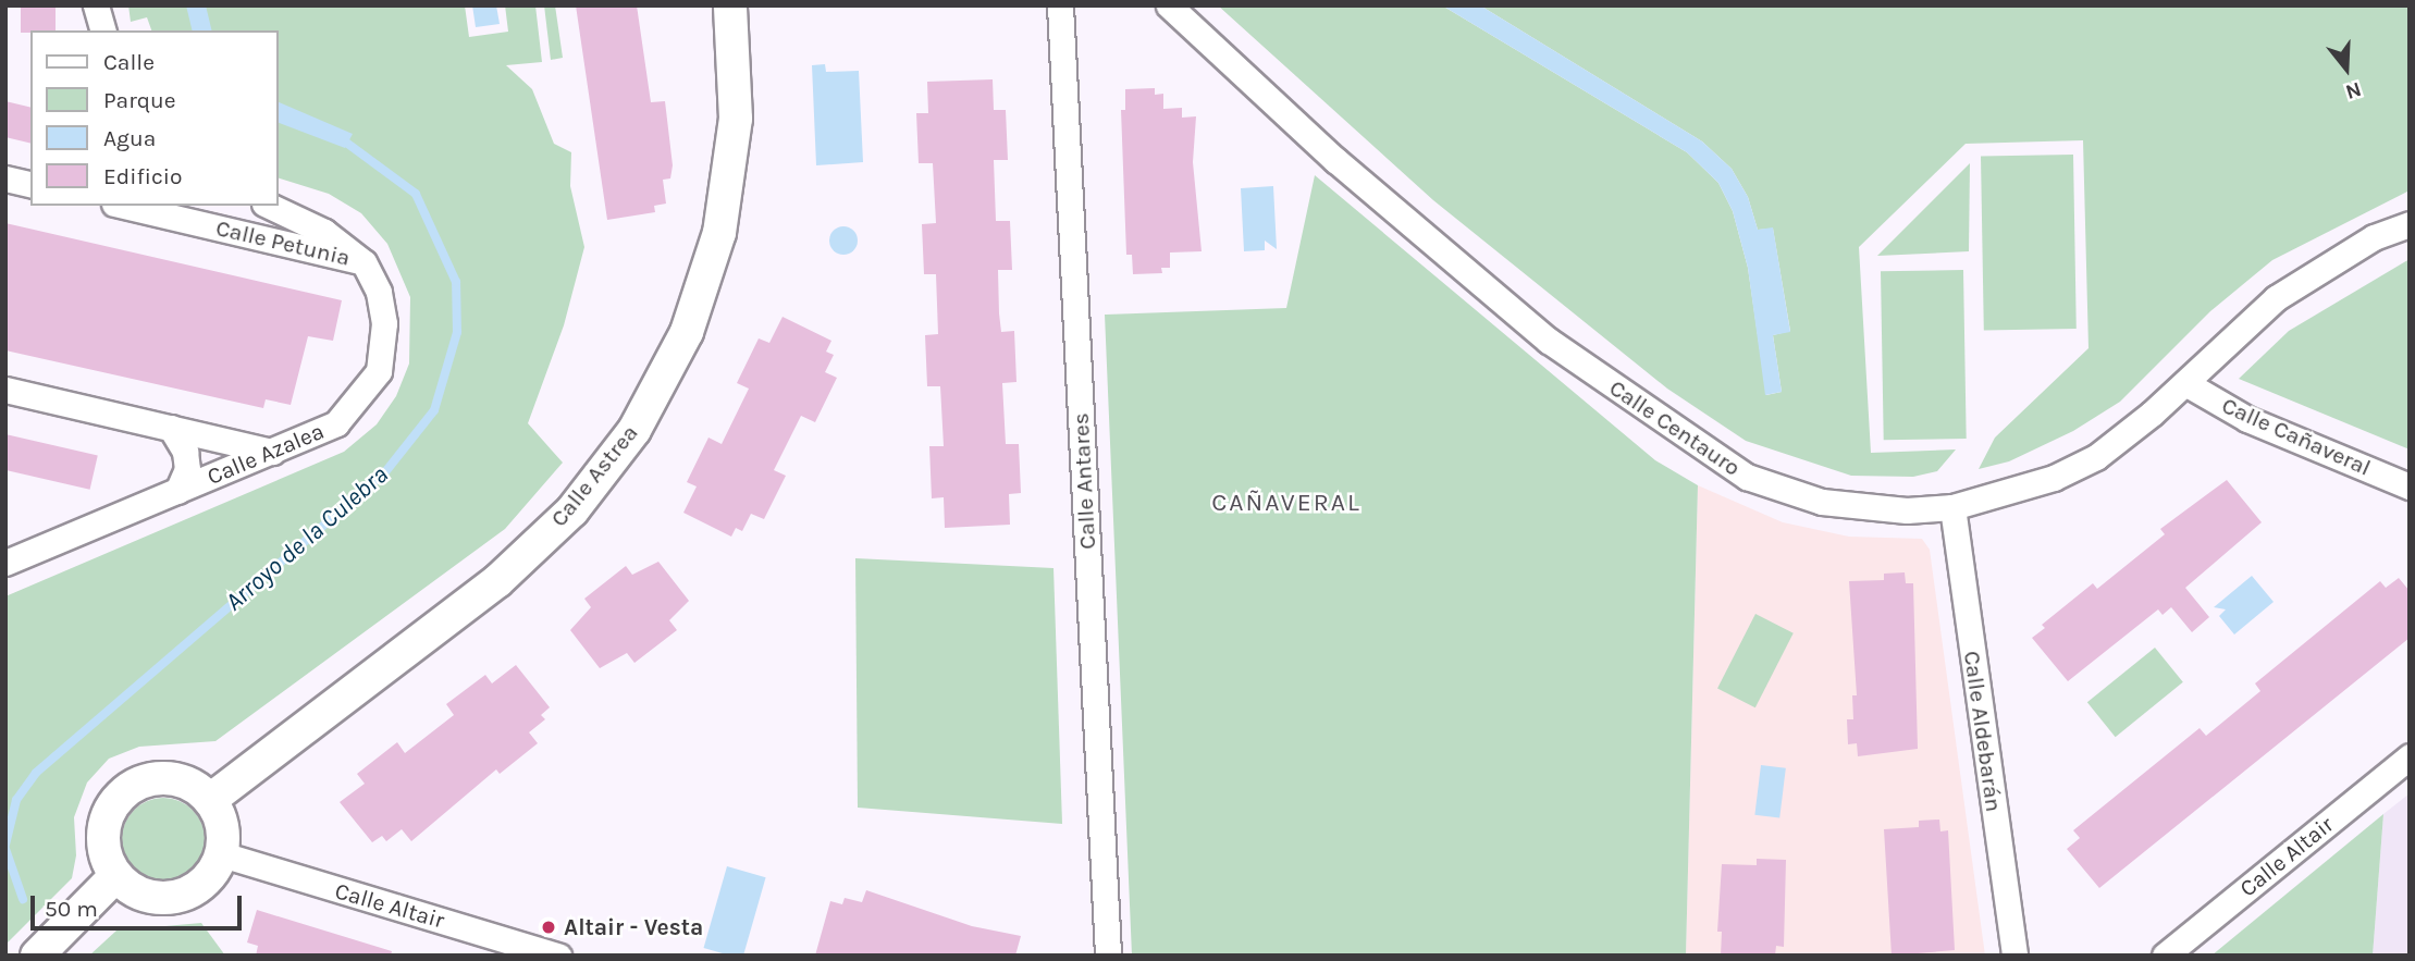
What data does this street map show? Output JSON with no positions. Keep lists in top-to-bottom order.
{
  "streets": {
    "street": [
      "Calle Petunia",
      "Calle Centauro",
      "Calle Cañaveral",
      "Calle Azalea",
      "Calle Astrea",
      "Calle Antares",
      "Calle Aldebarán",
      "Calle Altair"
    ]
  },
  "crossings": [
    ["Calle Petunia", "Calle Azalea"],
    ["Calle Centauro", "Calle Cañaveral"],
    ["Calle Centauro", "Calle Aldebarán"],
    ["Calle Astrea", "Calle Altair"]
  ],
  "districts": ["CAÑAVERAL"],
  "water": ["Arroyo de la Culebra"],
  "places": ["Altair - Vesta"],
  "legend": [
    "Calle",
    "Parque",
    "Agua",
    "Edificio"
  ],
  "scale_bar": "50 m",
  "north": "bottom"
}
